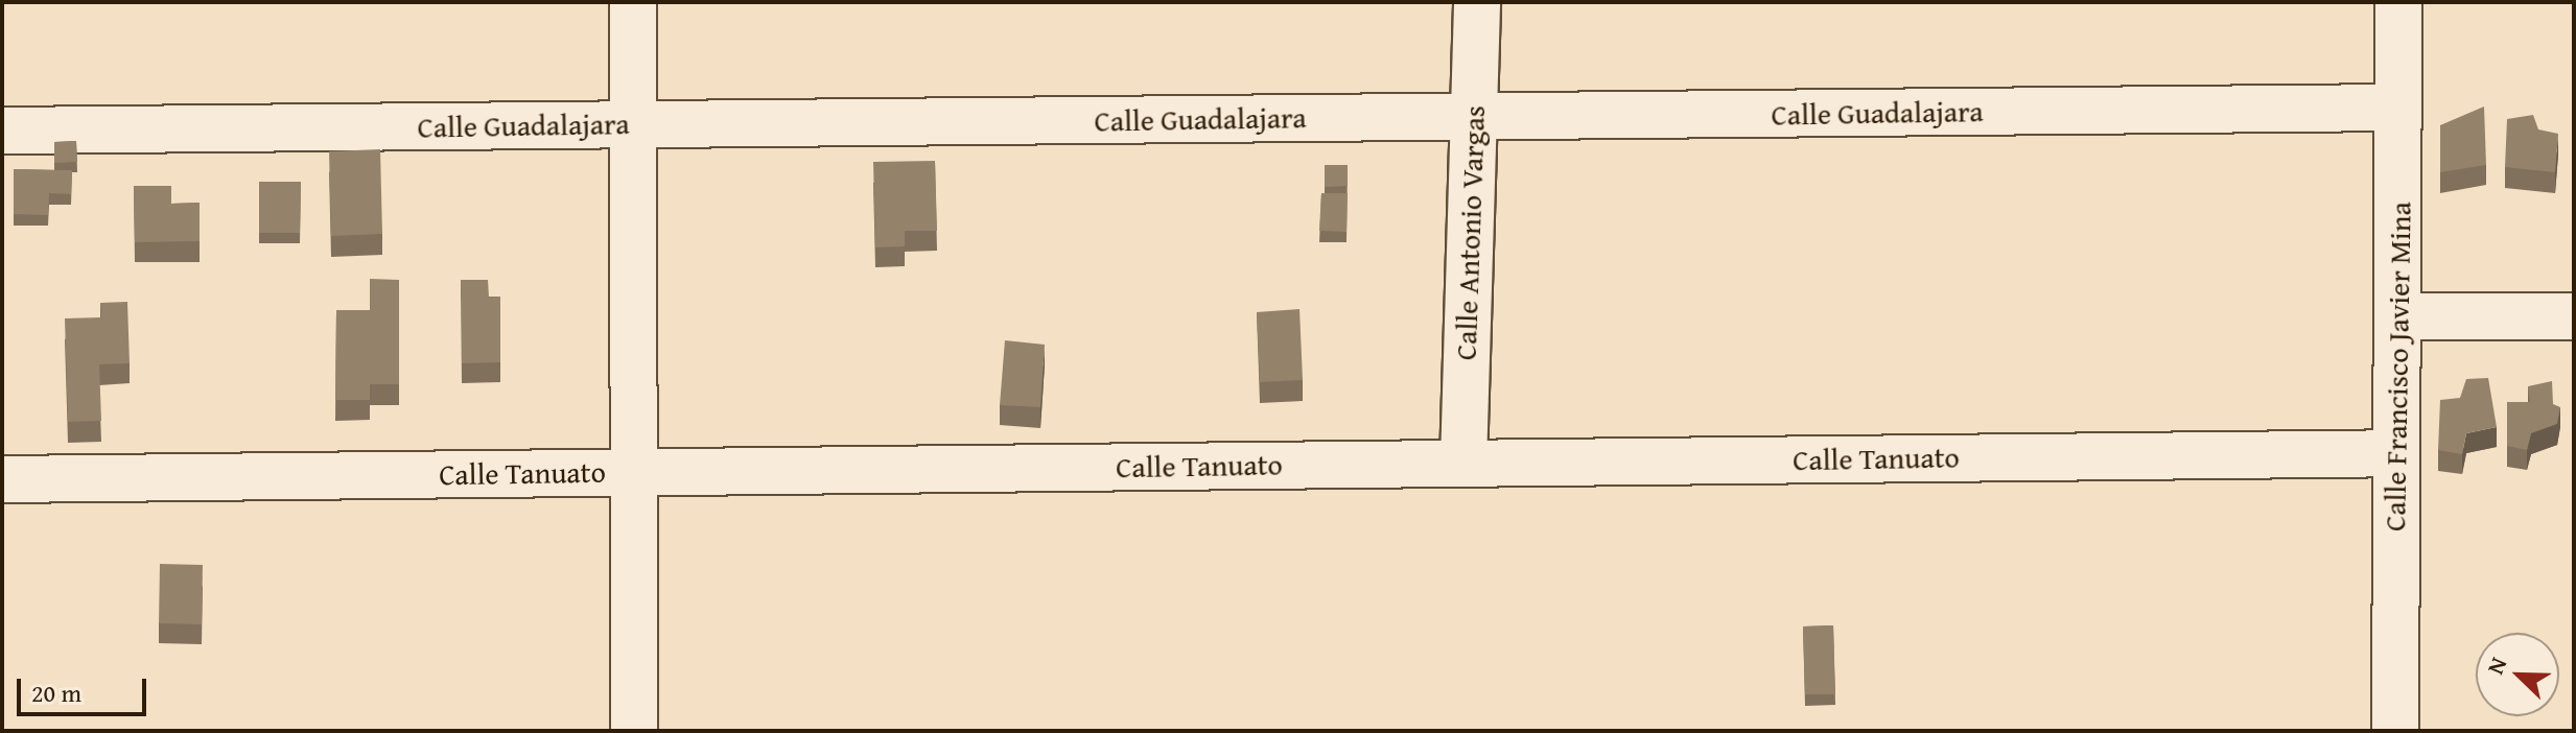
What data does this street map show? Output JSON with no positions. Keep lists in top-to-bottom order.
{
  "streets": {
    "street": [
      "Calle Guadalajara",
      "Calle Antonio Vargas",
      "Calle Francisco Javier Mina",
      "Calle Tanuato"
    ]
  },
  "crossings": [
    ["Calle Guadalajara", "Calle Antonio Vargas"],
    ["Calle Guadalajara", "Calle Francisco Javier Mina"],
    ["Calle Antonio Vargas", "Calle Tanuato"],
    ["Calle Francisco Javier Mina", "Calle Tanuato"]
  ],
  "scale_bar": "20 m",
  "north": "top left"
}
